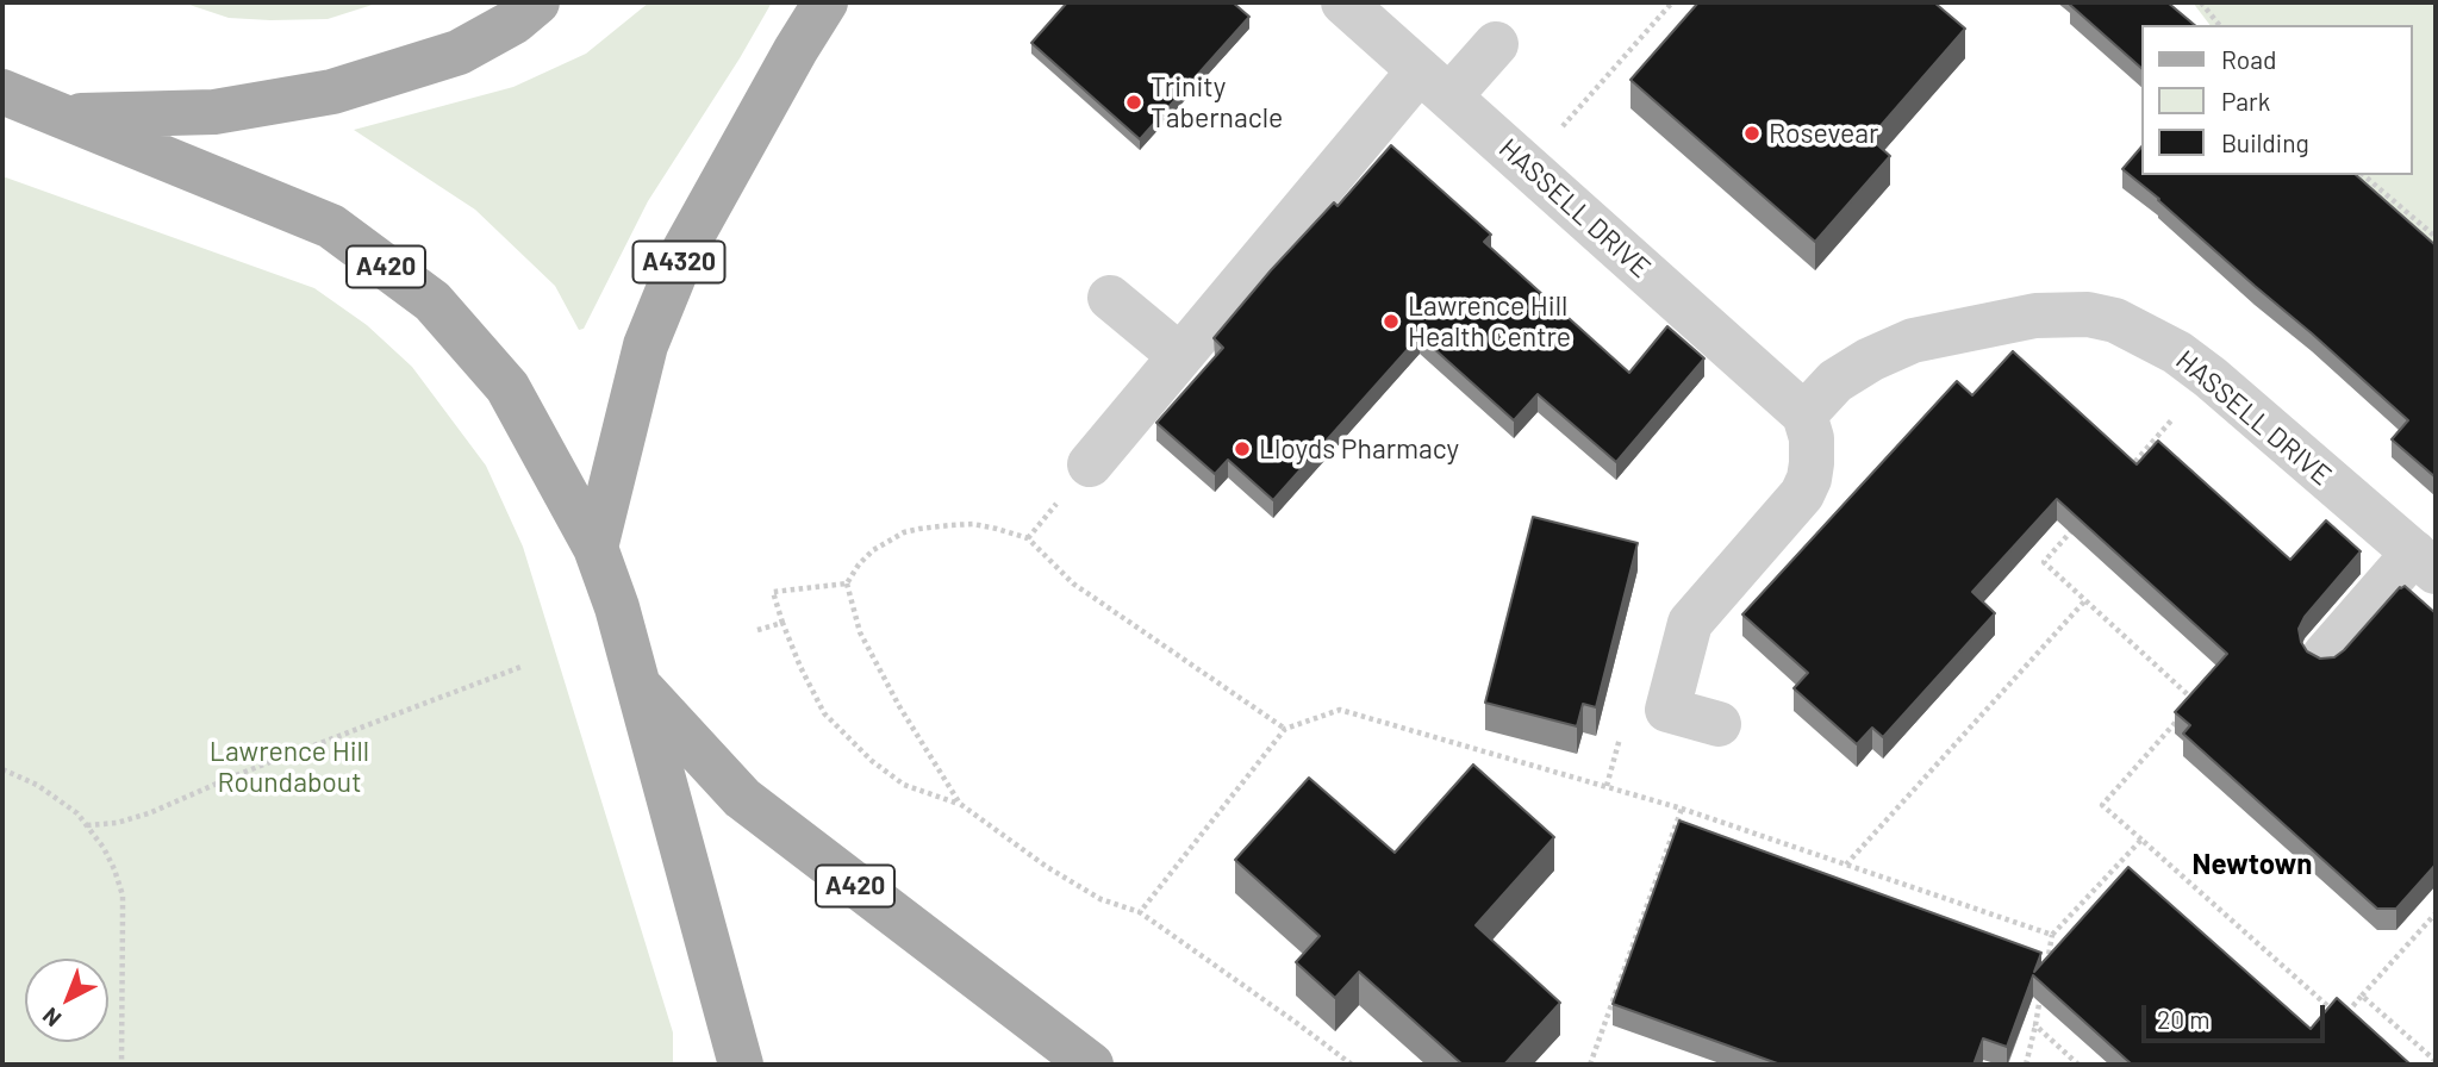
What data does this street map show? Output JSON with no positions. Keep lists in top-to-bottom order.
{
  "streets": {
    "main road": ["A4320", "A420"],
    "street": ["HASSELL DRIVE"]
  },
  "crossings": [
    ["A4320", "A420"]
  ],
  "districts": ["Newtown"],
  "parks": ["Lawrence Hill Roundabout"],
  "places": [
    "Trinity Tabernacle",
    "Rosevear",
    "Lawrence Hill Health Centre",
    "Lloyds Pharmacy"
  ],
  "legend": ["Road", "Park", "Building"],
  "scale_bar": "20 m",
  "north": "bottom left"
}
